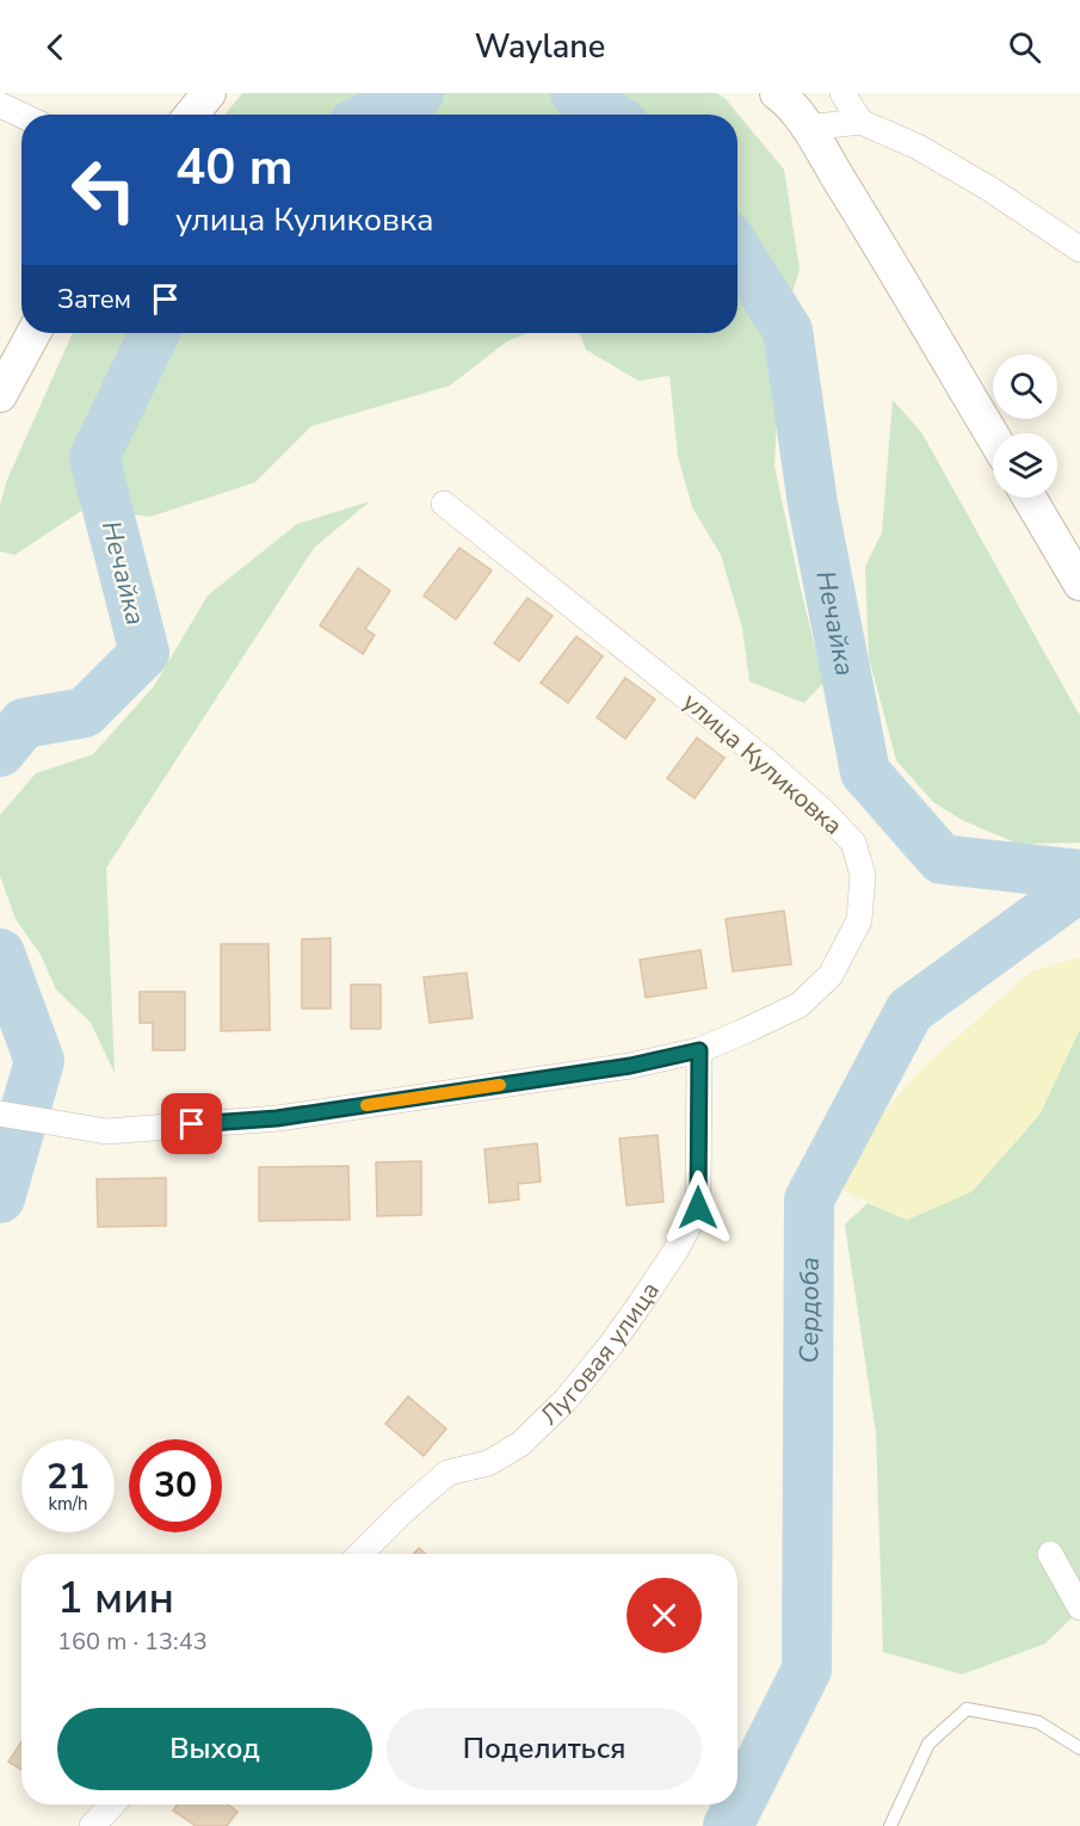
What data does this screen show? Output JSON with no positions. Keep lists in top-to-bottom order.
{
  "streets": {
    "street": ["улица Куликовка", "Луговая улица"]
  },
  "crossings": [
    ["улица Куликовка", "Луговая улица"]
  ],
  "water": ["Нечайка", "Сердоба"],
  "page": {
    "header": "Waylane",
    "turn": ["40 m", "улица Куликовка"],
    "then": "Затем",
    "speed": "21 km/h",
    "limit": "30",
    "heading": ["1 мин", "160 m · 13:43"],
    "buttons": ["Выход", "Поделиться"]
  }
}
